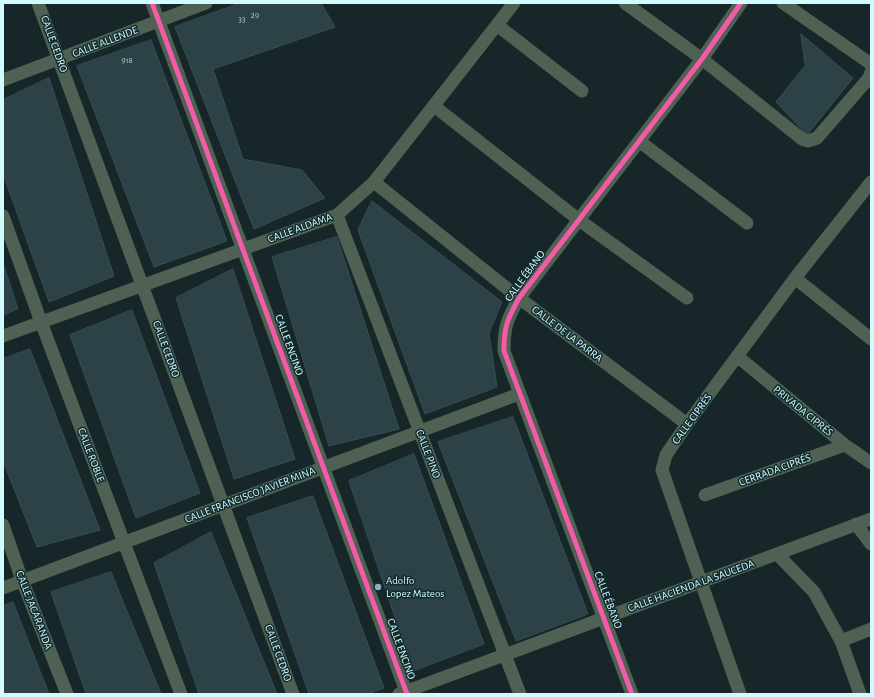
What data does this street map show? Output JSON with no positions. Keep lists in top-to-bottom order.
{
  "streets": {
    "street": [
      "CALLE ALLENDE",
      "CALLE CEDRO",
      "CALLE ALDAMA",
      "CALLE ÉBANO",
      "CALLE DE LA PARRA",
      "CALLE ENCINO",
      "PRIVADA CIPRÉS",
      "CALLE CIPRÉS",
      "CALLE PINO",
      "CALLE ROBLE",
      "CERRADA CIPRÉS",
      "CALLE FRANCISCO JAVIER MINA",
      "CALLE HACIENDA LA SAUCEDA",
      "CALLE JACARANDA"
    ]
  },
  "crossings": [
    ["CALLE ALLENDE", "CALLE CEDRO"],
    ["CALLE ALLENDE", "CALLE ENCINO"],
    ["CALLE CEDRO", "CALLE ALDAMA"],
    ["CALLE CEDRO", "CALLE FRANCISCO JAVIER MINA"],
    ["CALLE ALDAMA", "CALLE DE LA PARRA"],
    ["CALLE ALDAMA", "CALLE ENCINO"],
    ["CALLE ALDAMA", "CALLE PINO"],
    ["CALLE ALDAMA", "CALLE ROBLE"],
    ["CALLE ÉBANO", "CALLE DE LA PARRA"],
    ["CALLE ÉBANO", "CALLE FRANCISCO JAVIER MINA"],
    ["CALLE ÉBANO", "CALLE HACIENDA LA SAUCEDA"],
    ["CALLE DE LA PARRA", "CALLE CIPRÉS"],
    ["CALLE ENCINO", "CALLE FRANCISCO JAVIER MINA"],
    ["CALLE ENCINO", "CALLE HACIENDA LA SAUCEDA"],
    ["PRIVADA CIPRÉS", "CALLE CIPRÉS"],
    ["PRIVADA CIPRÉS", "CERRADA CIPRÉS"],
    ["CALLE CIPRÉS", "CALLE HACIENDA LA SAUCEDA"],
    ["CALLE PINO", "CALLE FRANCISCO JAVIER MINA"],
    ["CALLE PINO", "CALLE HACIENDA LA SAUCEDA"],
    ["CALLE ROBLE", "CALLE FRANCISCO JAVIER MINA"],
    ["CALLE FRANCISCO JAVIER MINA", "CALLE JACARANDA"]
  ],
  "places": ["Adolfo Lopez Mateos"],
  "house_numbers": ["29", "33", "918"]
}
